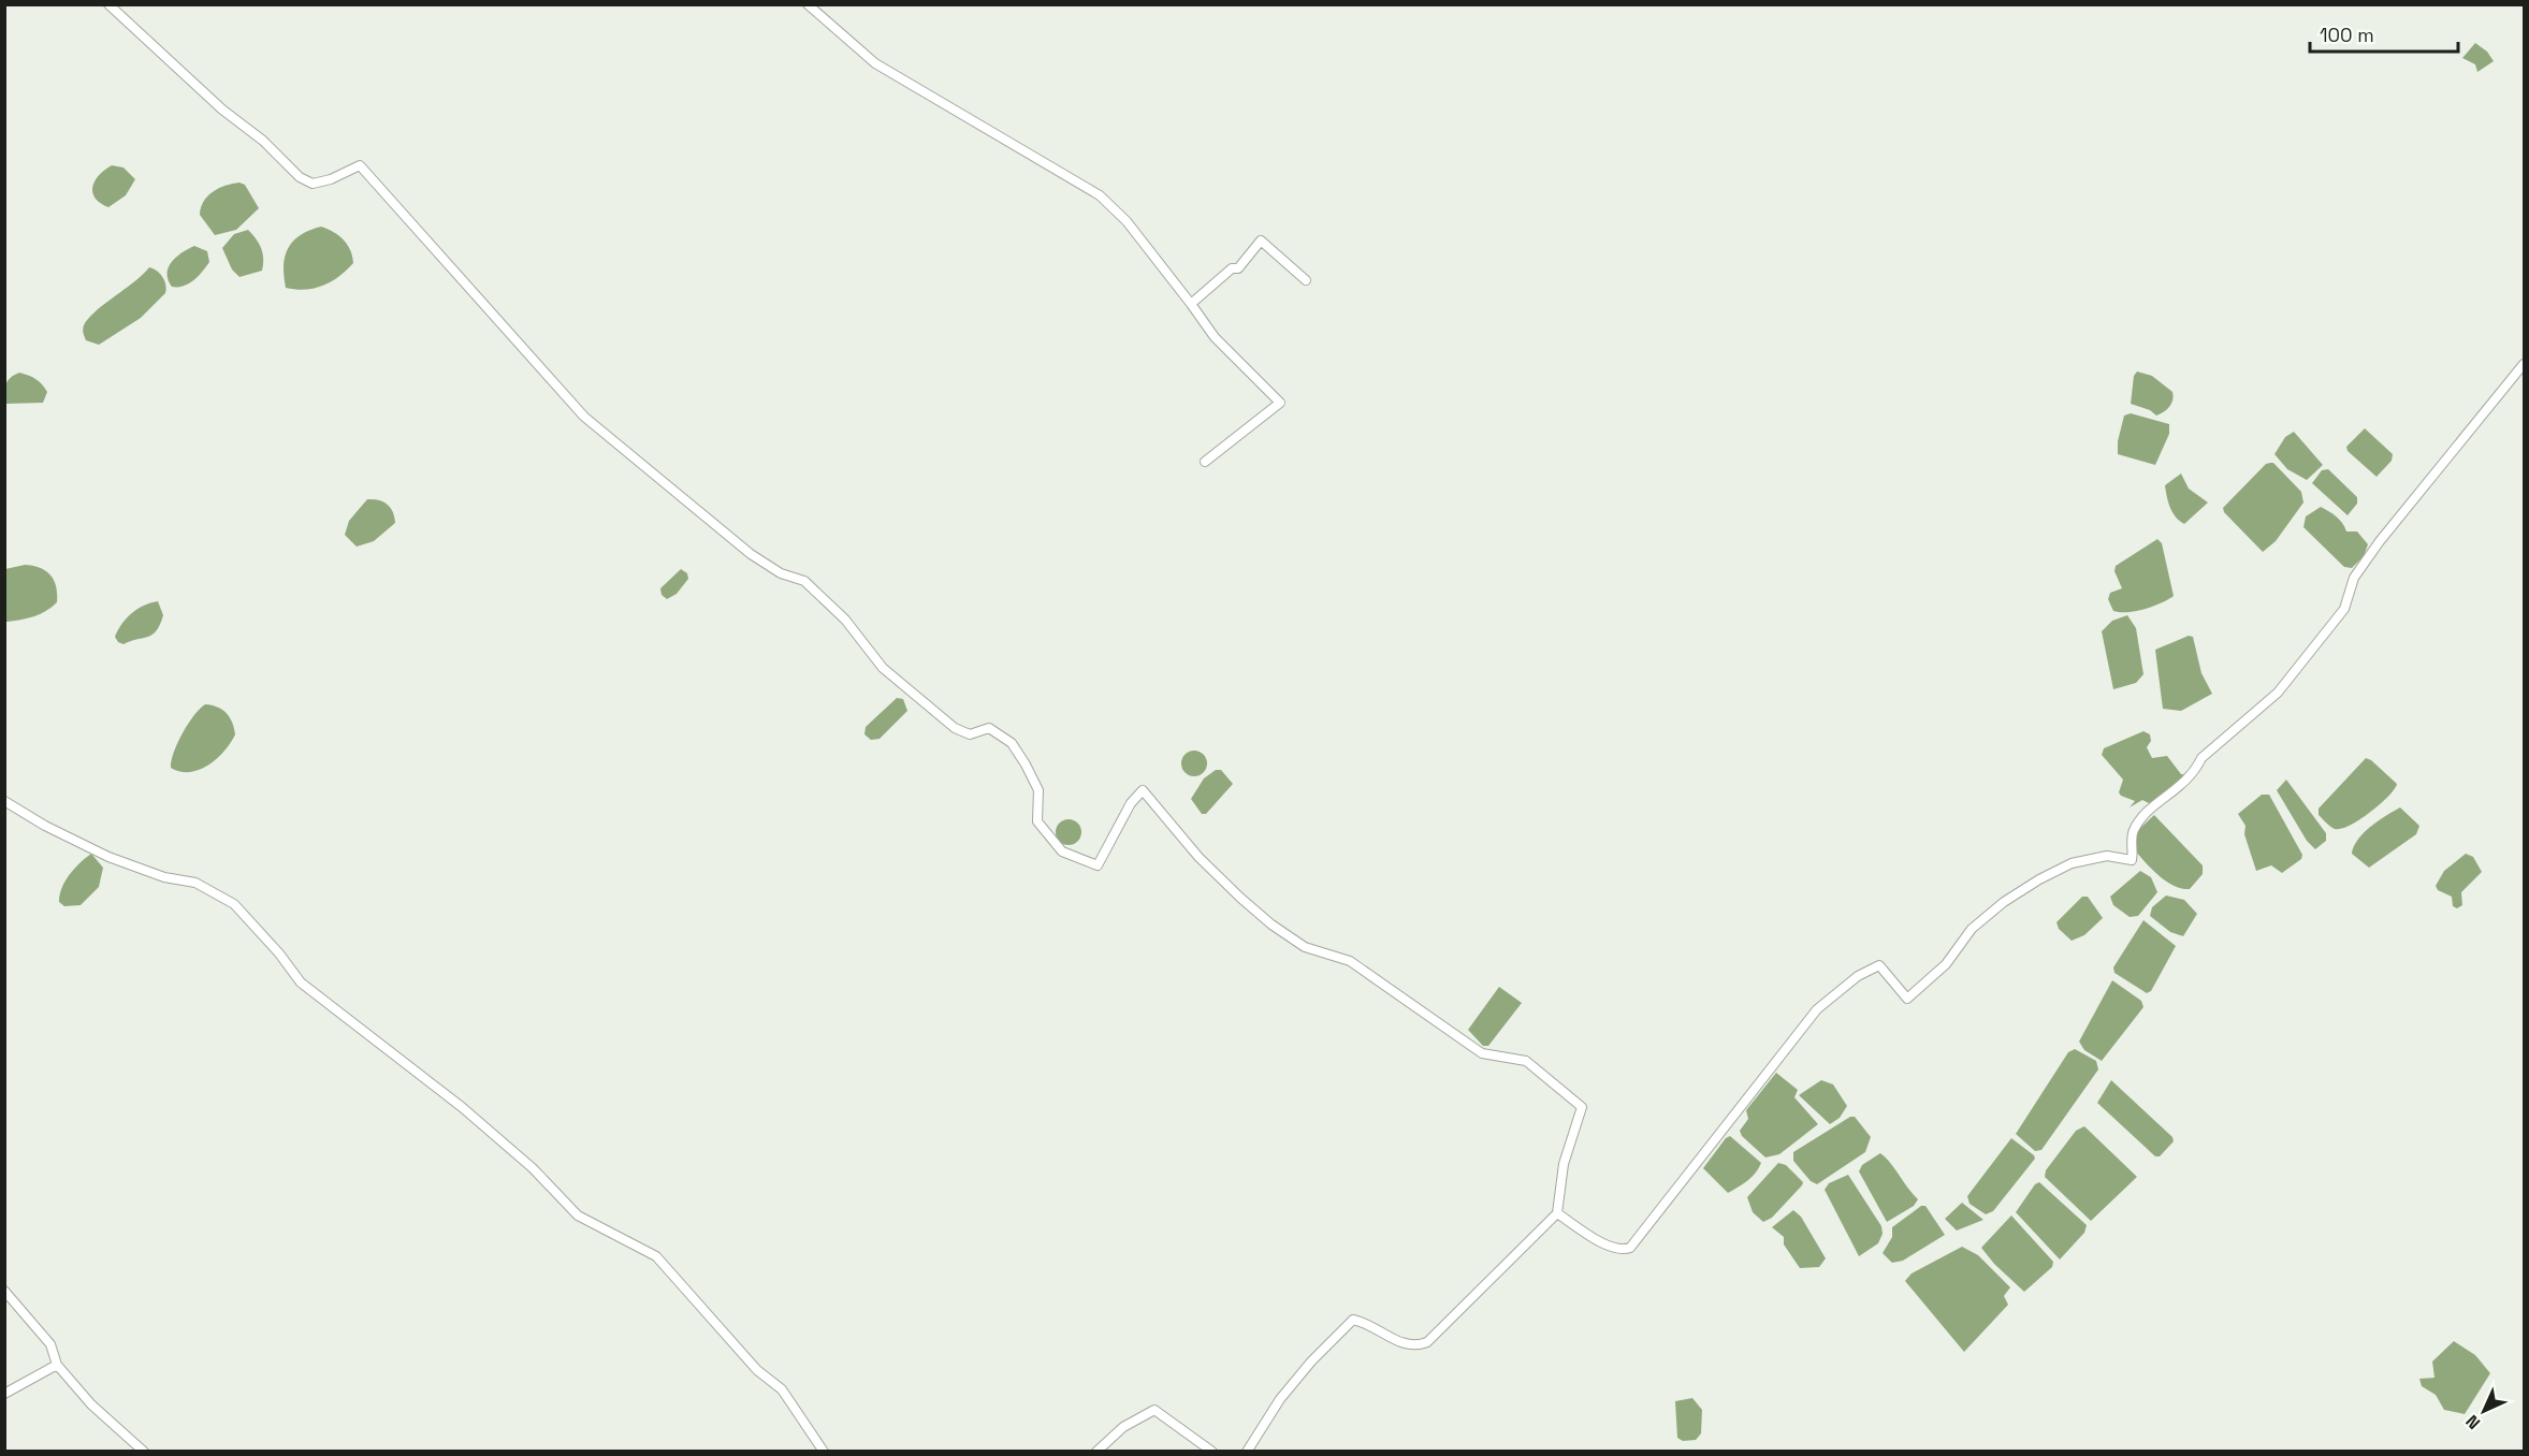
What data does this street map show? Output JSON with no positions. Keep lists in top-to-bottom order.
{
  "scale_bar": "100 m",
  "north": "bottom left"
}
